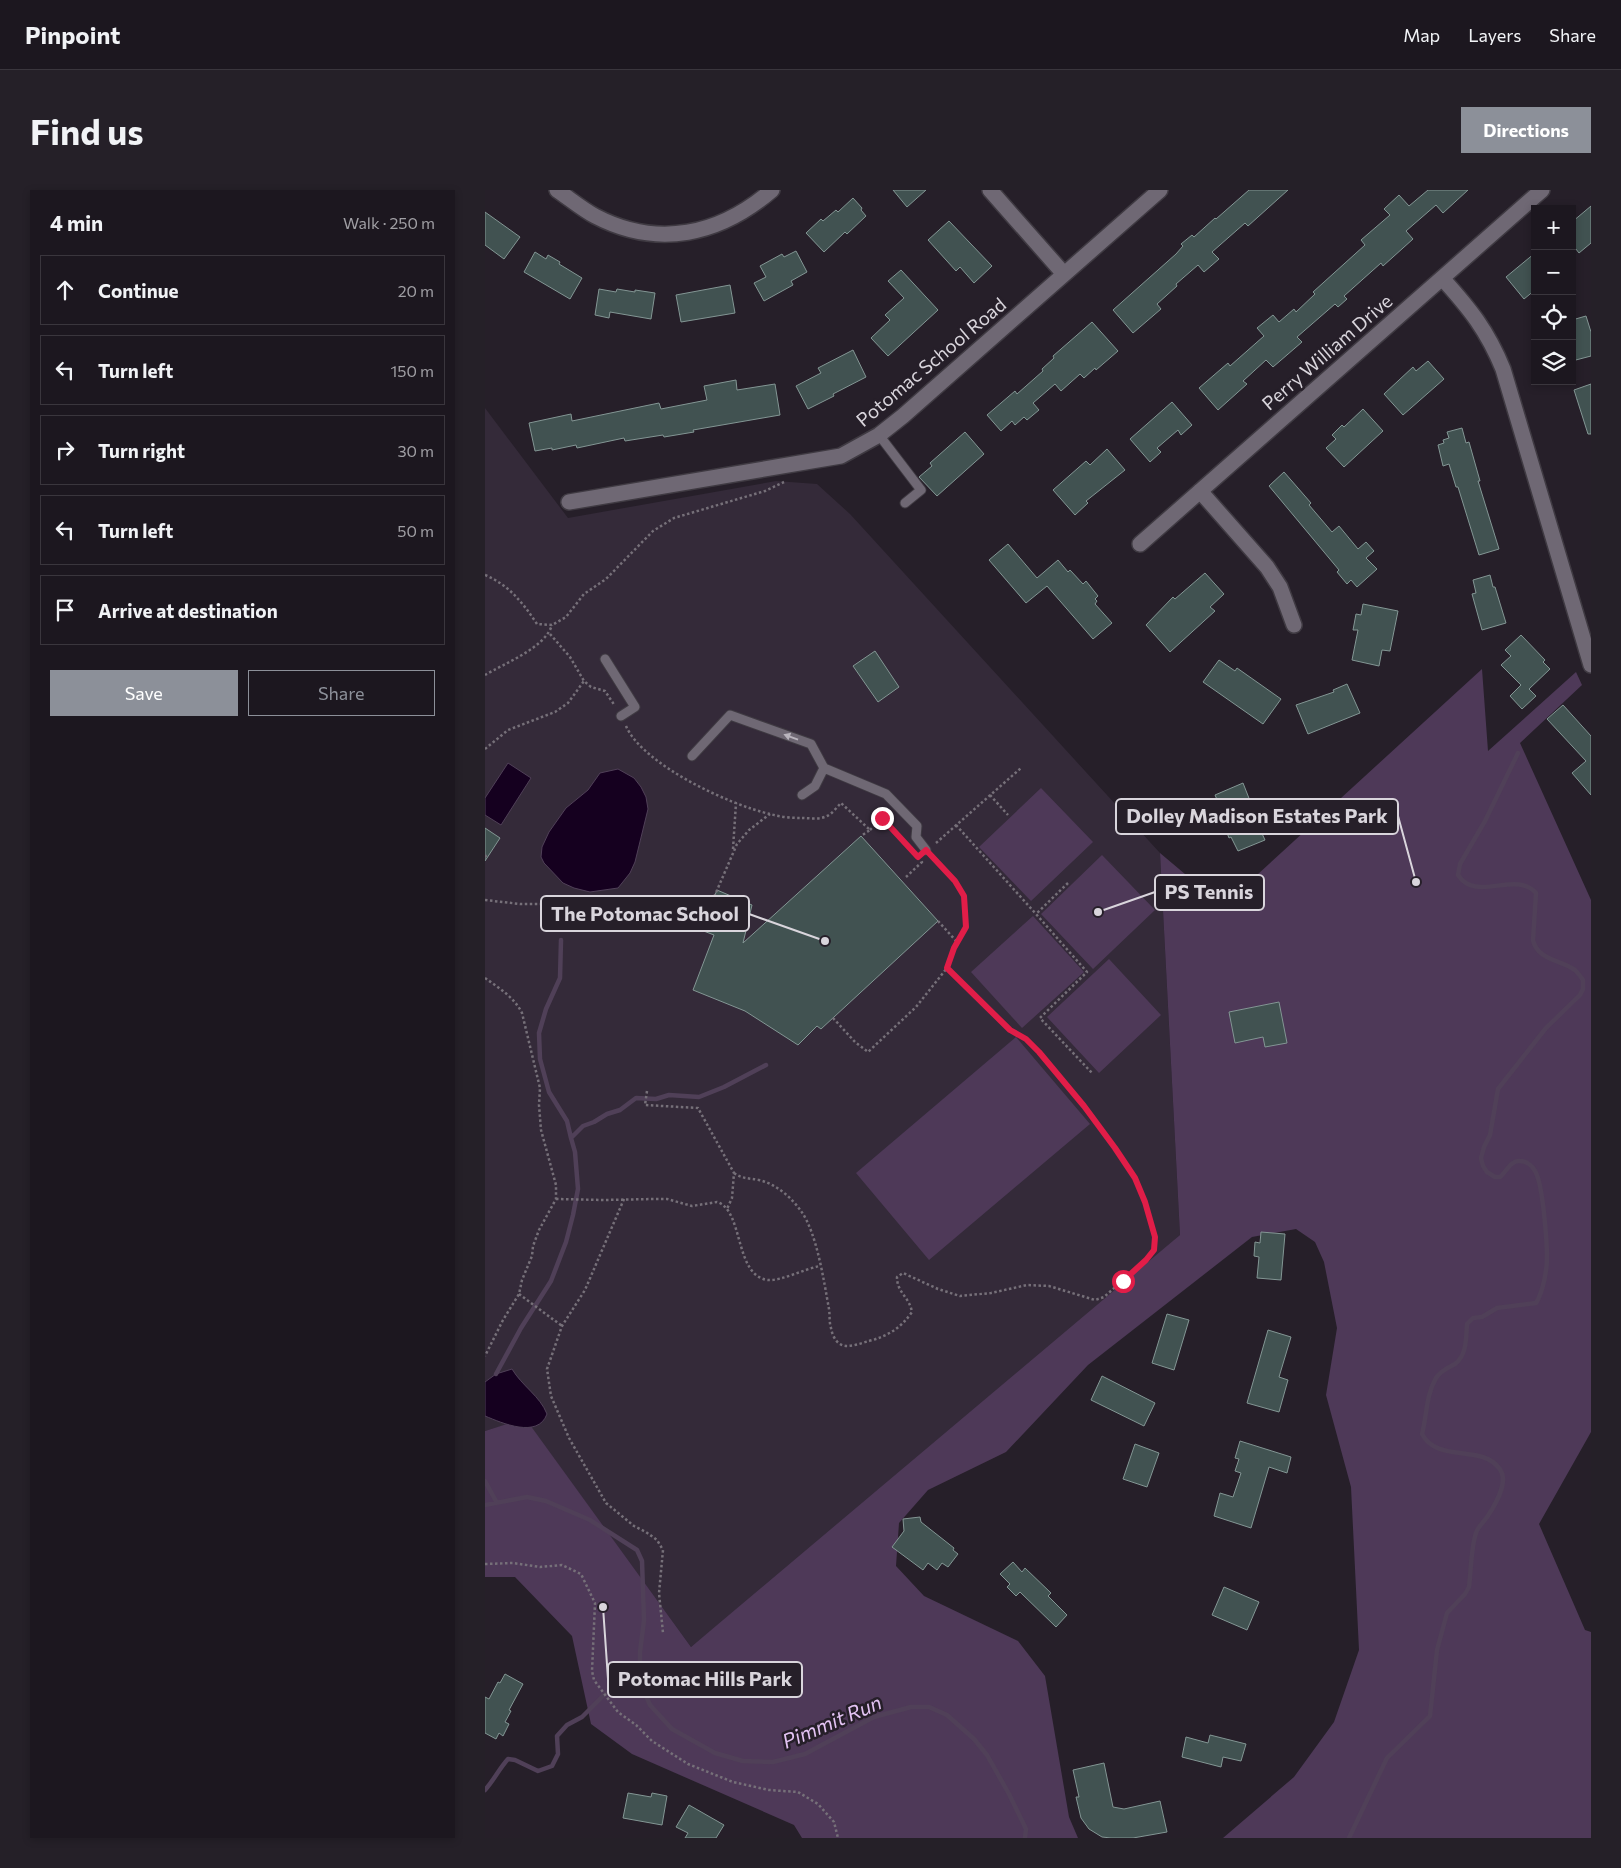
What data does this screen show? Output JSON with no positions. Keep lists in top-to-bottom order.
{
  "streets": {
    "street": ["Perry William Drive", "Potomac School Road"]
  },
  "water": ["Pimmit Run"],
  "places": [
    "Dolley Madison Estates Park",
    "PS Tennis",
    "The Potomac School",
    "Potomac Hills Park"
  ],
  "page": {
    "header": "Pinpoint",
    "nav": ["Map", "Layers", "Share"],
    "buttons": [
      "Directions",
      ["Save", "Share"]
    ],
    "title": "Find us",
    "heading": ["4 min", "Walk · 250 m"],
    "map_buttons": ["+", "−"],
    "list": [
      ["Continue", "20 m"],
      ["Turn left", "150 m"],
      ["Turn right", "30 m"],
      ["Turn left", "50 m"],
      "Arrive at destination"
    ]
  }
}
